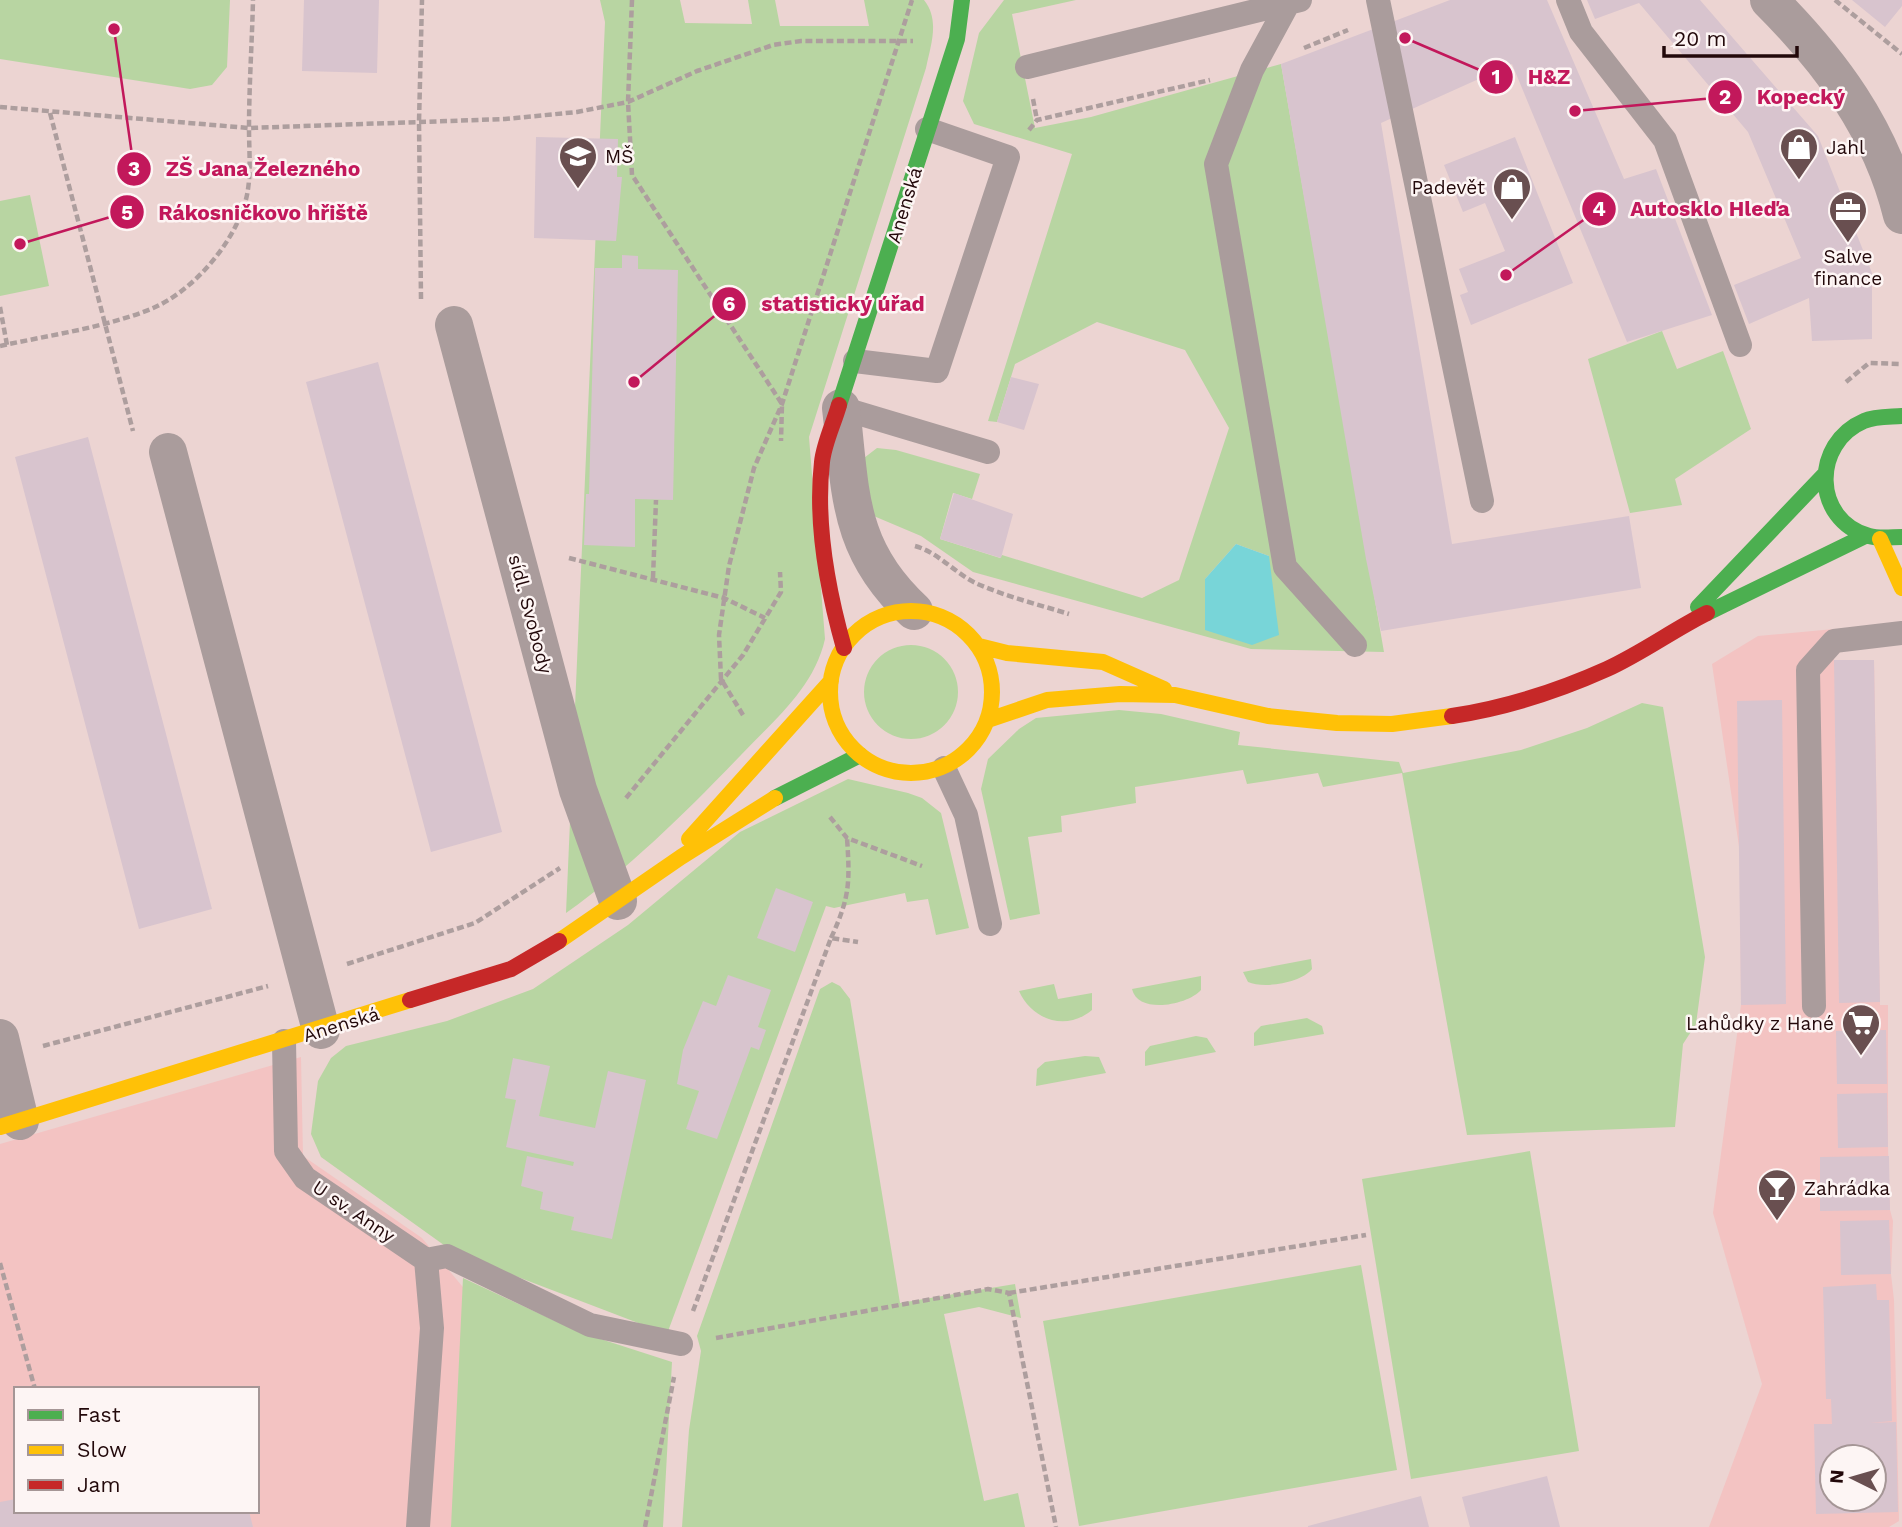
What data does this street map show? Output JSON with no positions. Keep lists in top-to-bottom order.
{
  "streets": {
    "street": ["Anenská", "sídl. Svobody"],
    "lane": ["U sv. Anny"]
  },
  "crossings": [
    ["Anenská", "sídl. Svobody"],
    ["Anenská", "U sv. Anny"]
  ],
  "places": {
    "other": [
      "ZŠ Jana Železného",
      "H&Z",
      "Kopecký",
      "Rákosničkovo hřiště",
      "Autosklo Hleďa",
      "statistický úřad"
    ],
    "shop": ["Jahl", "Padevět"],
    "school or university": ["MŠ"],
    "office": ["Salve finance"],
    "supermarket": ["Lahůdky z Hané"],
    "bar": ["Zahrádka"]
  },
  "legend": ["Fast", "Slow", "Jam"],
  "scale_bar": "20 m",
  "north": "left"
}
